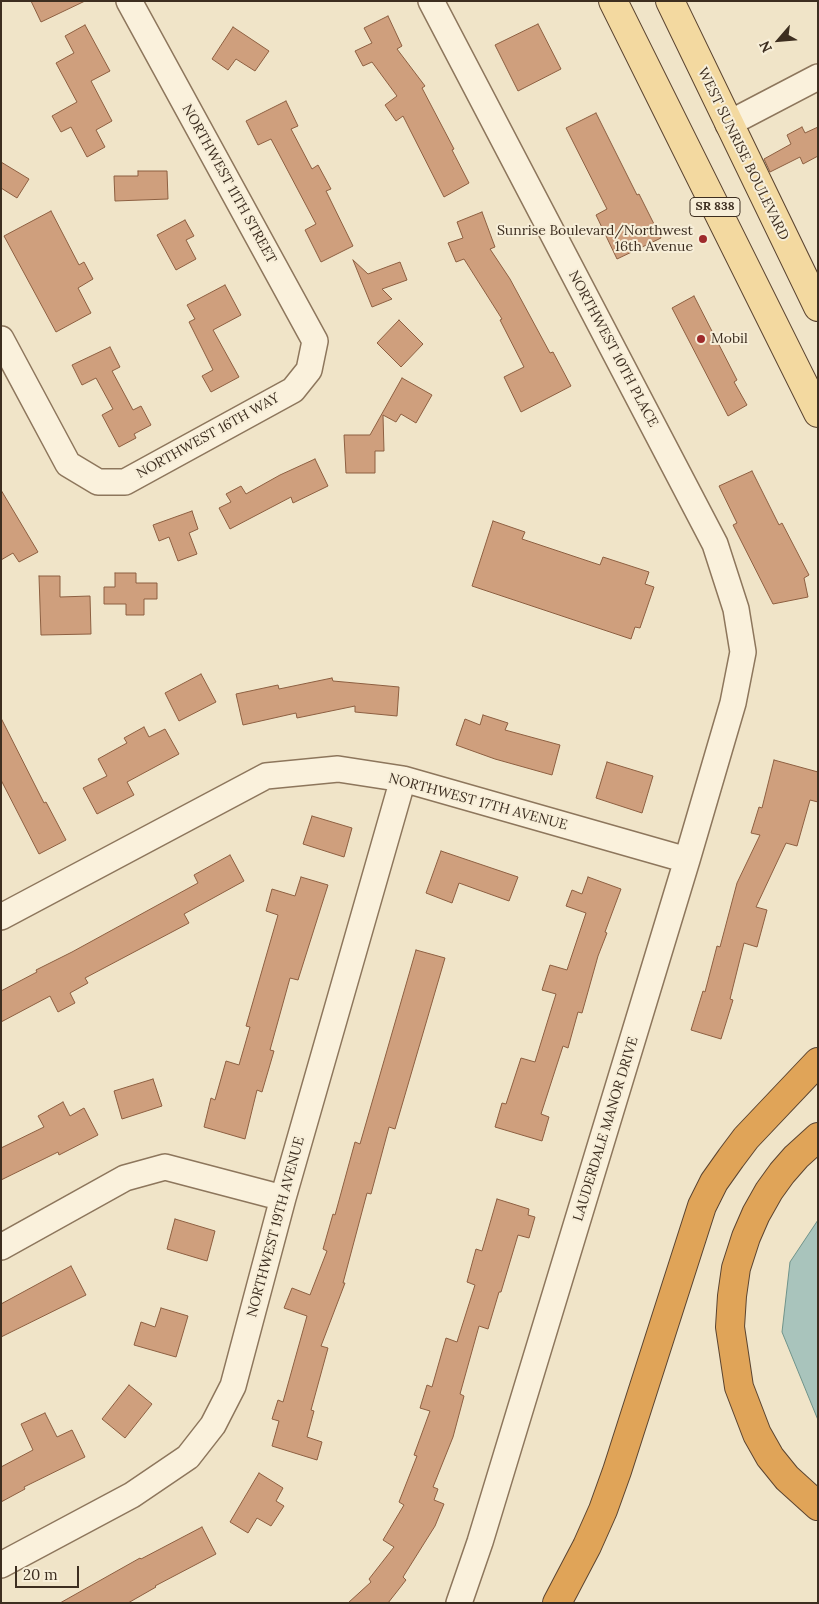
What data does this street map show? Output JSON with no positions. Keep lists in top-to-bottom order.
{
  "streets": {
    "main road": ["WEST SUNRISE BOULEVARD", "SR 838"],
    "street": [
      "NORTHWEST 11TH STREET",
      "NORTHWEST 10TH PLACE",
      "NORTHWEST 16TH WAY",
      "NORTHWEST 17TH AVENUE",
      "LAUDERDALE MANOR DRIVE",
      "NORTHWEST 19TH AVENUE"
    ]
  },
  "crossings": [
    ["NORTHWEST 11TH STREET", "NORTHWEST 16TH WAY"],
    ["NORTHWEST 10TH PLACE", "LAUDERDALE MANOR DRIVE"],
    ["NORTHWEST 17TH AVENUE", "LAUDERDALE MANOR DRIVE"],
    ["NORTHWEST 17TH AVENUE", "NORTHWEST 19TH AVENUE"]
  ],
  "places": ["Sunrise Boulevard/Northwest 16th Avenue", "Mobil"],
  "scale_bar": "20 m",
  "north": "bottom left"
}
